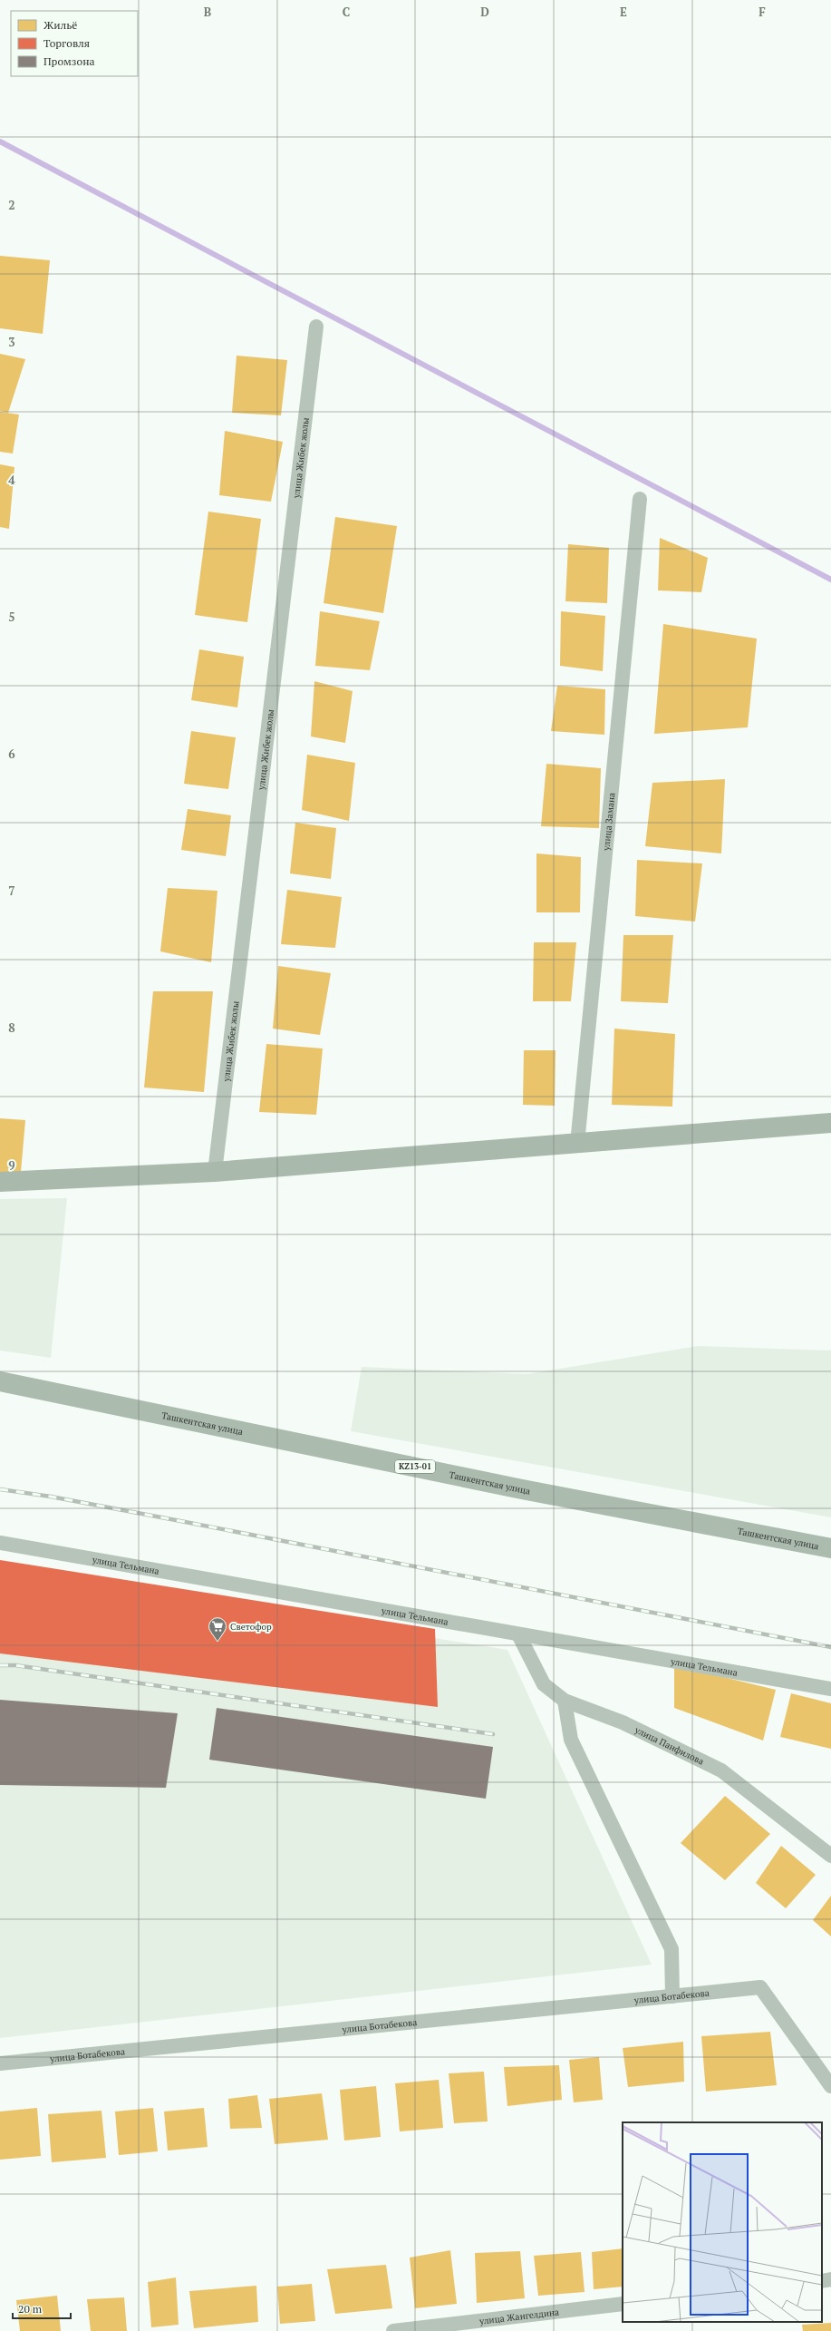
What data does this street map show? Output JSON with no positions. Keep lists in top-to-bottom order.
{
  "streets": {
    "main road": ["Ташкентская улица", "KZ13-01"],
    "street": [
      "улица Жибек жолы",
      "улица Замана",
      "улица Тельмана",
      "улица Панфилова",
      "улица Ботабекова",
      "улица Жангелдина"
    ]
  },
  "crossings": [
    ["улица Тельмана", "улица Панфилова"]
  ],
  "places": {
    "supermarket": ["Светофор"]
  },
  "legend": ["Жильё", "Торговля", "Промзона"],
  "scale_bar": "20 m",
  "grid": {
    "columns": [
      "B",
      "C",
      "D",
      "E",
      "F"
    ],
    "rows": [
      "2",
      "3",
      "4",
      "5",
      "6",
      "7",
      "8",
      "9"
    ]
  }
}
